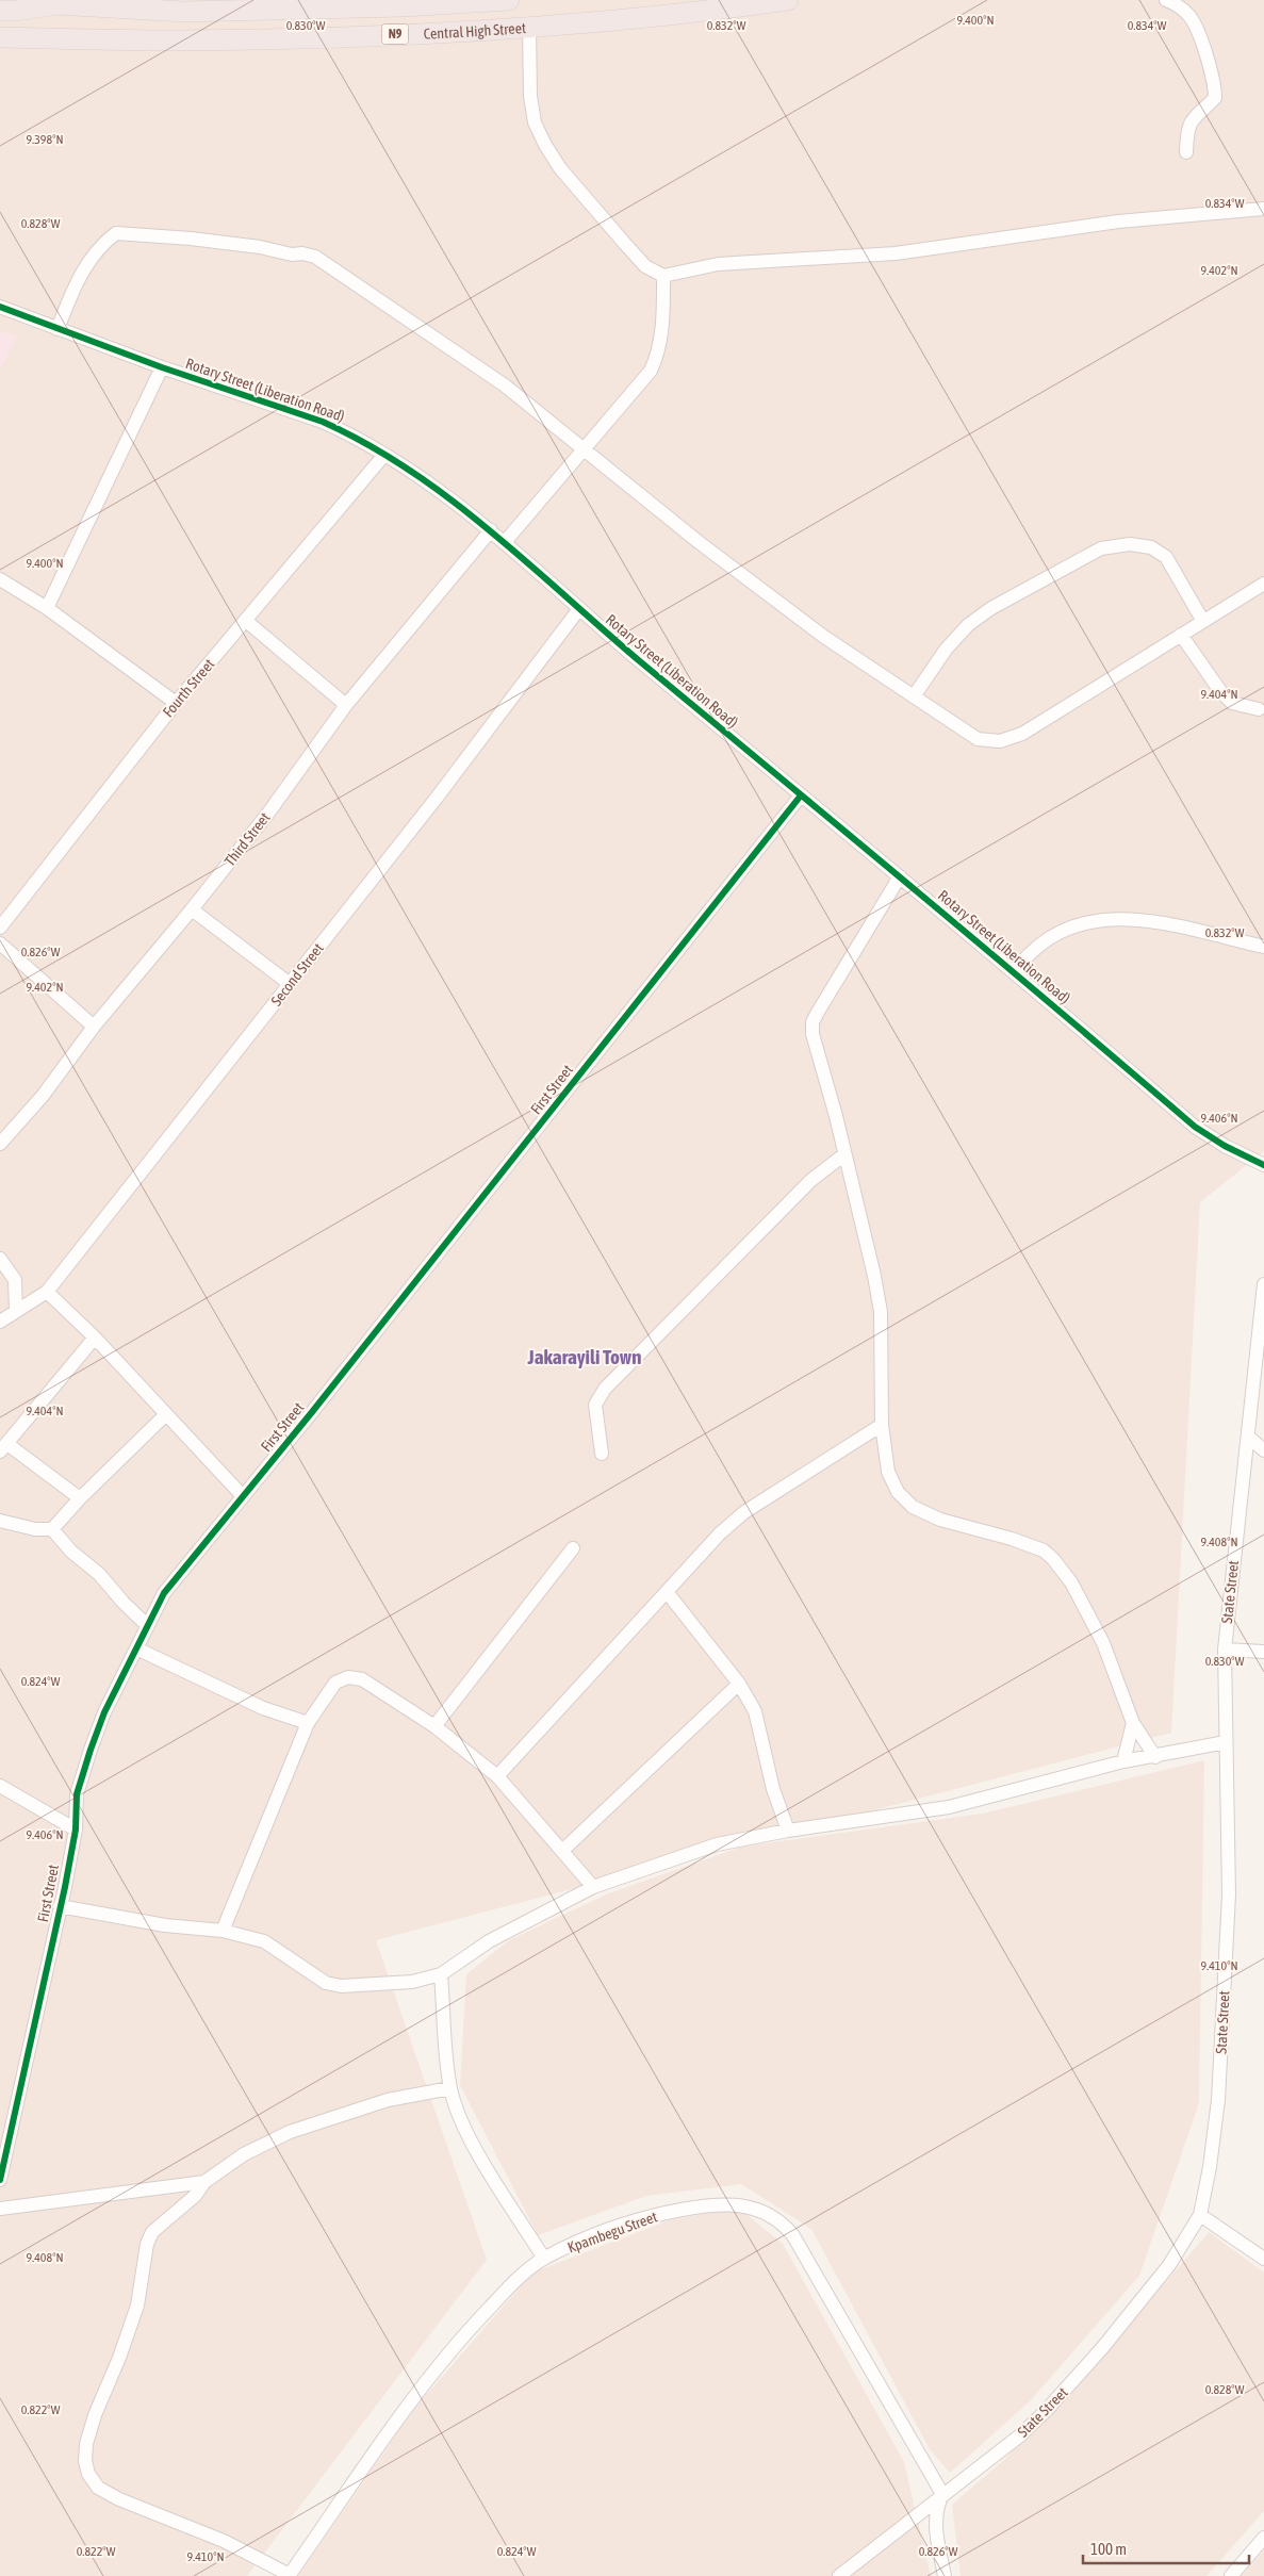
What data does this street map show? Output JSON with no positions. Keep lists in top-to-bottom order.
{
  "streets": {
    "highway": ["Central High Street", "N9"],
    "street": [
      "Rotary Street (Liberation Road)",
      "Fourth Street",
      "Third Street",
      "Second Street",
      "First Street",
      "State Street",
      "Kpambegu Street"
    ]
  },
  "crossings": [
    ["Rotary Street (Liberation Road)", "Fourth Street"],
    ["Rotary Street (Liberation Road)", "Third Street"],
    ["Rotary Street (Liberation Road)", "Second Street"],
    ["Rotary Street (Liberation Road)", "First Street"],
    ["State Street", "Kpambegu Street"]
  ],
  "districts": ["Jakarayili Town"],
  "scale_bar": "100 m",
  "coordinates": [
    "9.400°N",
    "0.830°W",
    "0.832°W",
    "0.834°W",
    "9.398°N",
    "0.828°W",
    "9.402°N",
    "9.404°N",
    "0.826°W",
    "9.406°N",
    "9.408°N",
    "0.824°W",
    "9.410°N",
    "0.822°W"
  ]
}
